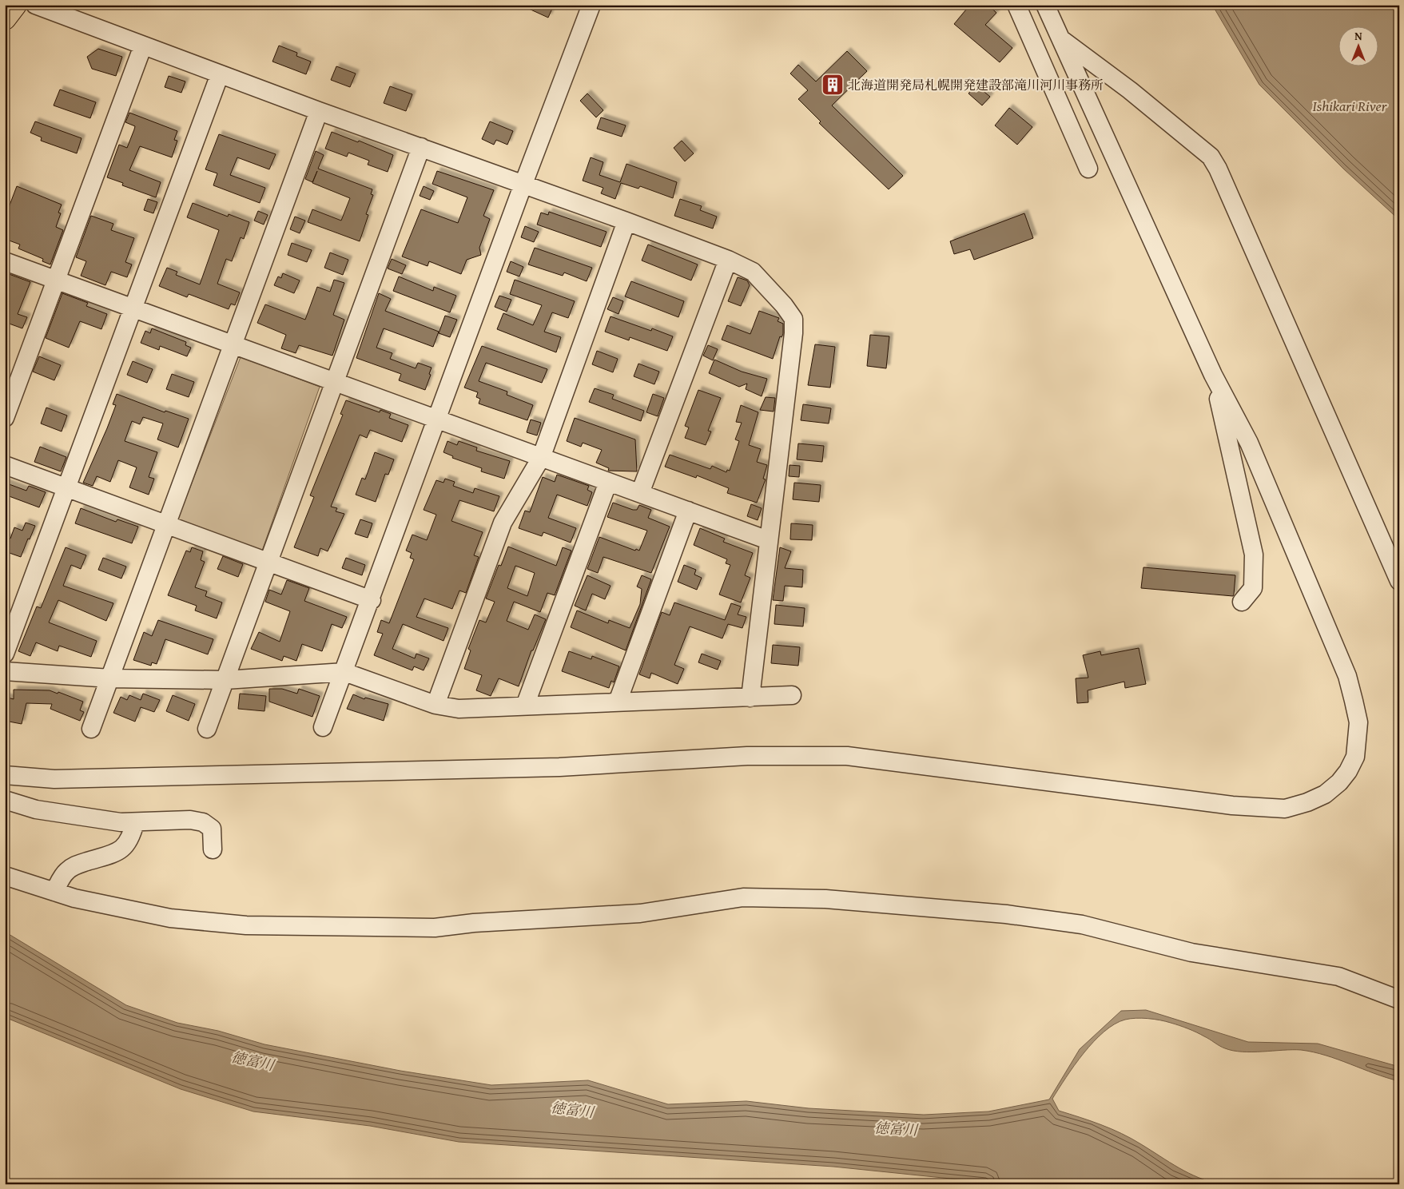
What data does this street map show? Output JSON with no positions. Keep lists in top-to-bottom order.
{
  "water": ["Ishikari River", "徳富川"],
  "places": {
    "building": ["北海道開発局札幌開発建設部滝川河川事務所"]
  },
  "north": "top"
}
